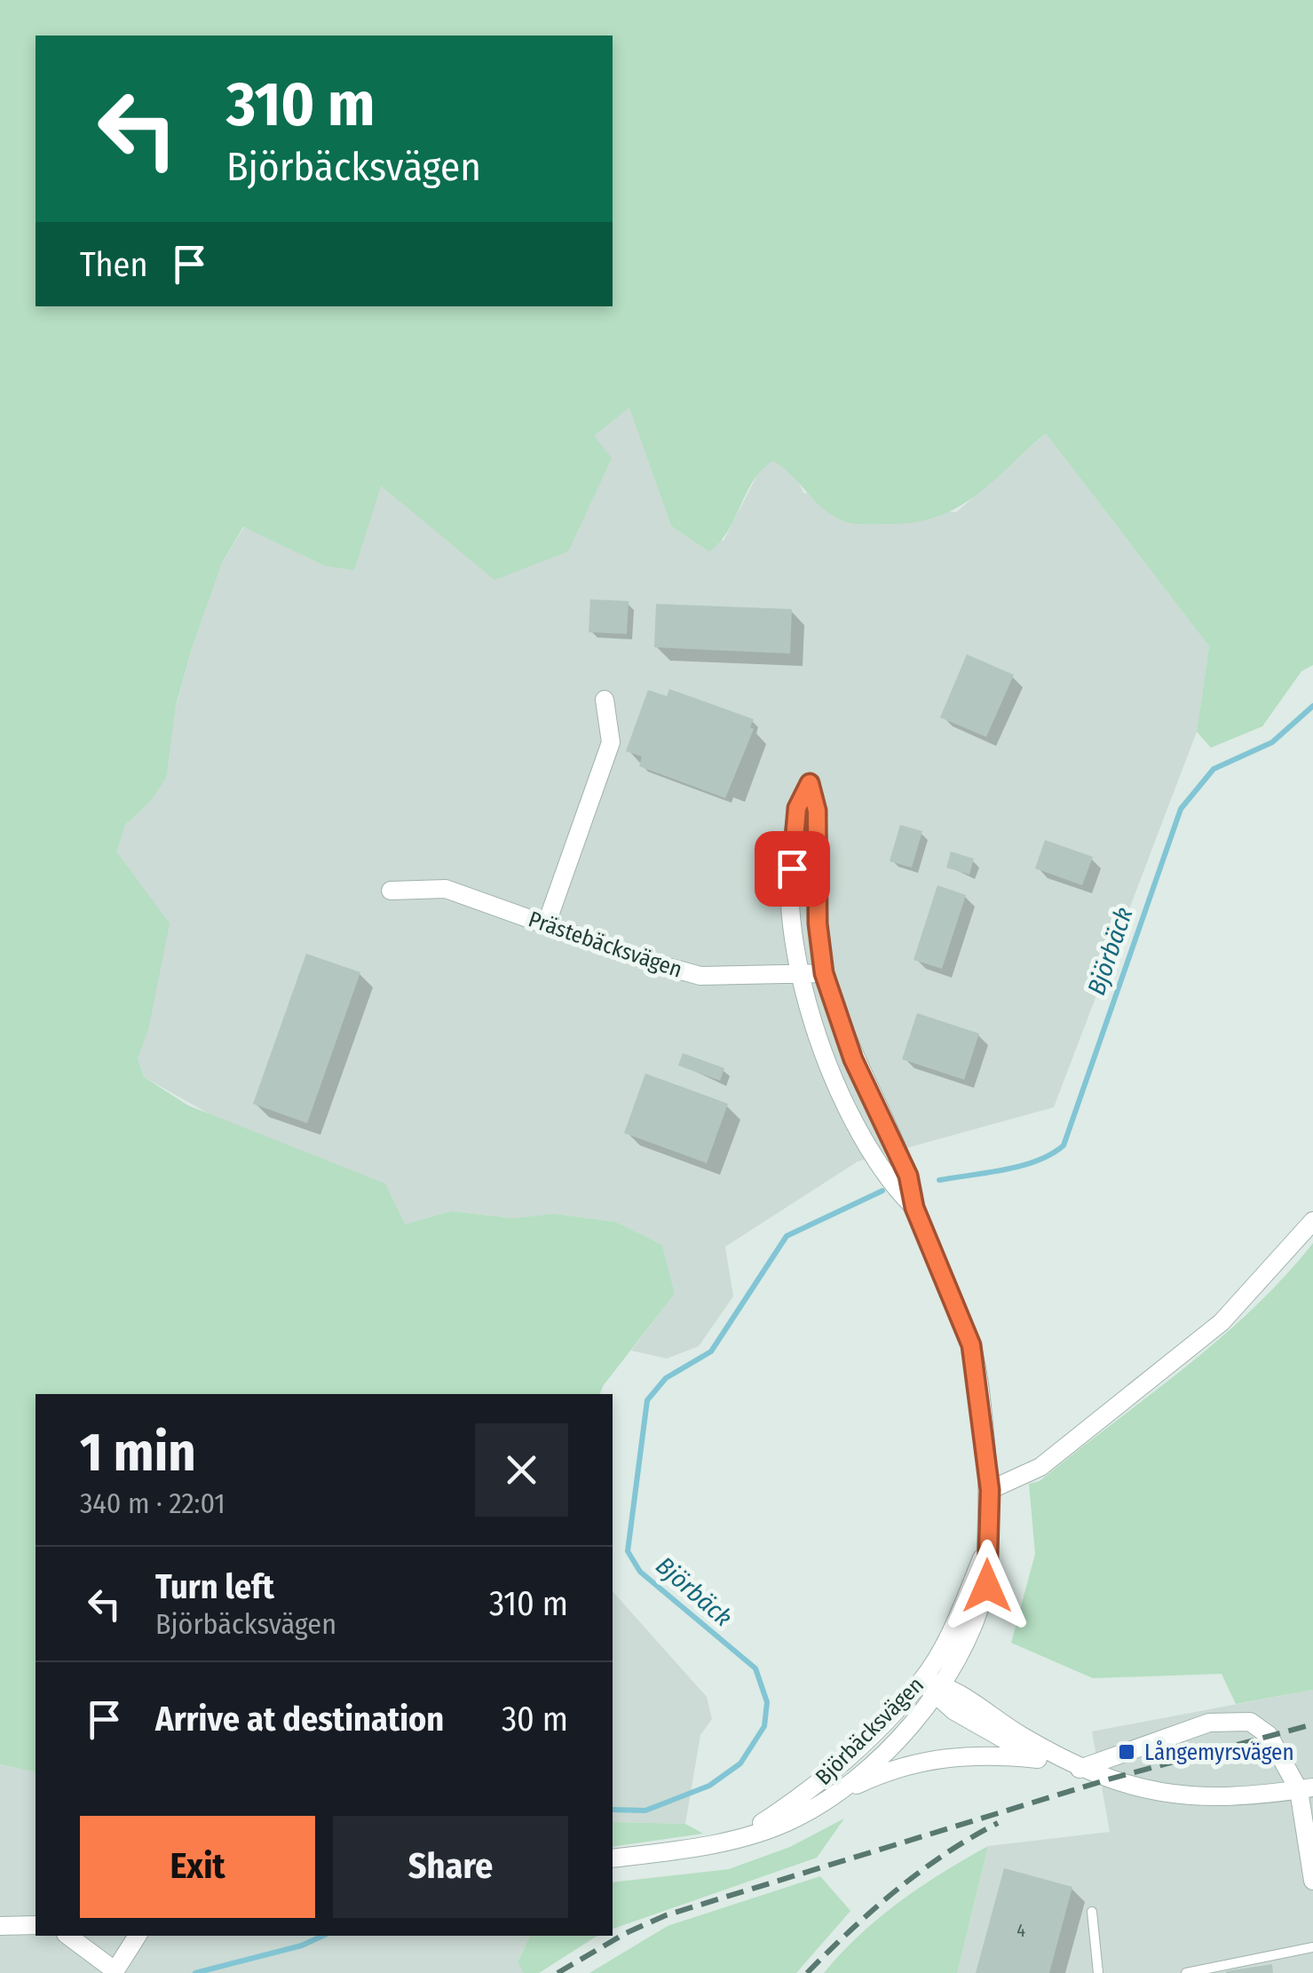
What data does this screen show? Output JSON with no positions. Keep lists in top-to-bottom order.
{
  "streets": {
    "street": ["Prästebäcksvägen", "Björbäcksvägen"]
  },
  "crossings": [
    ["Prästebäcksvägen", "Björbäcksvägen"]
  ],
  "water": ["Björbäck"],
  "places": {
    "transit": ["Långemyrsvägen"]
  },
  "house_numbers": ["4"],
  "page": {
    "turn": ["310 m", "Björbäcksvägen"],
    "then": "Then",
    "heading": ["1 min", "340 m · 22:01"],
    "list": [
      {
        "name": "Turn left",
        "note": "Björbäcksvägen",
        "value": "310 m"
      },
      {
        "name": "Arrive at destination",
        "value": "30 m"
      }
    ],
    "buttons": ["Exit", "Share"]
  }
}
